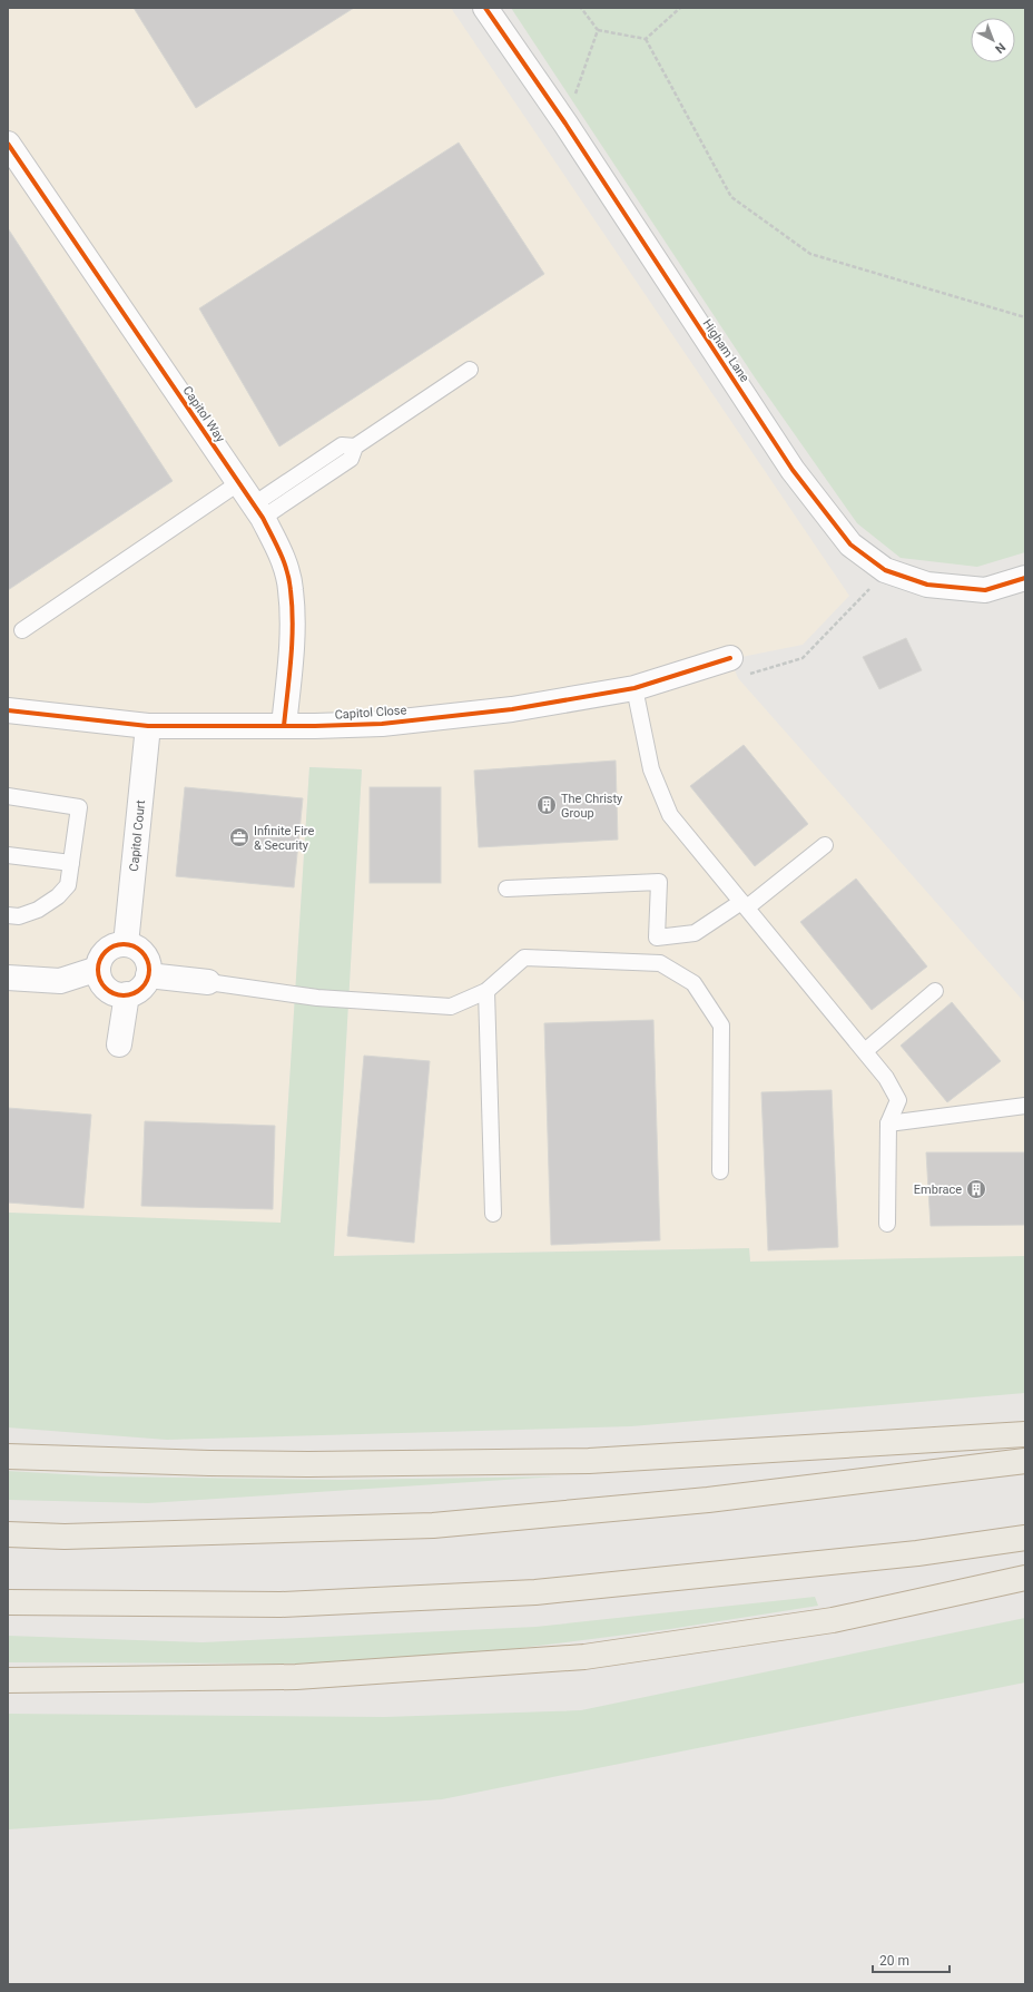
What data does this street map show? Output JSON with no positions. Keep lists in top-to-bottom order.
{
  "streets": {
    "street": [
      "Higham Lane",
      "Capitol Way",
      "Capitol Close",
      "Capitol Court"
    ]
  },
  "crossings": [
    ["Capitol Way", "Capitol Close"],
    ["Capitol Close", "Capitol Court"]
  ],
  "places": {
    "building": ["The Christy Group", "Embrace"],
    "office": ["Infinite Fire & Security"]
  },
  "scale_bar": "20 m",
  "north": "bottom right"
}
